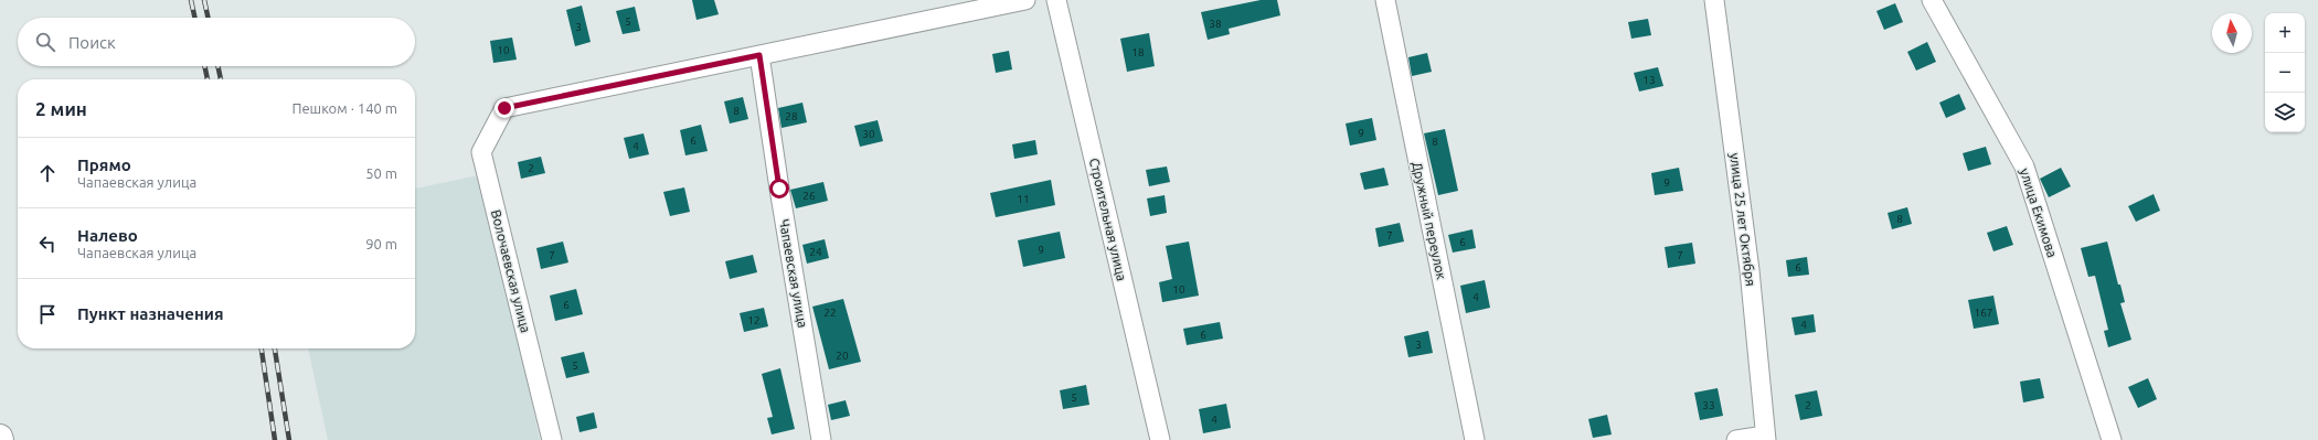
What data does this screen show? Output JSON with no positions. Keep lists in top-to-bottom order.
{
  "streets": {
    "street": [
      "улица Екимова",
      "Строительная улица",
      "улица 25 лет Октября",
      "Дружный переулок",
      "Волочаевская улица",
      "Чапаевская улица"
    ]
  },
  "crossings": [
    ["Волочаевская улица", "Чапаевская улица"]
  ],
  "house_numbers": [
    "5",
    "38",
    "3",
    "10",
    "18",
    "13",
    "8",
    "28",
    "9",
    "30",
    "6",
    "8",
    "4",
    "2",
    "9",
    "26",
    "11",
    "8",
    "7",
    "6",
    "9",
    "24",
    "7",
    "7",
    "6",
    "10",
    "4",
    "6",
    "22",
    "167",
    "12",
    "4",
    "6",
    "3",
    "20",
    "5",
    "5",
    "33",
    "2",
    "4"
  ],
  "north": "top",
  "page": {
    "map_buttons": ["+", "−"],
    "search": "Поиск",
    "heading": ["2 мин", "Пешком · 140 m"],
    "list": [
      ["Прямо", "Чапаевская улица", "50 m"],
      ["Налево", "Чапаевская улица", "90 m"],
      "Пункт назначения"
    ]
  }
}
